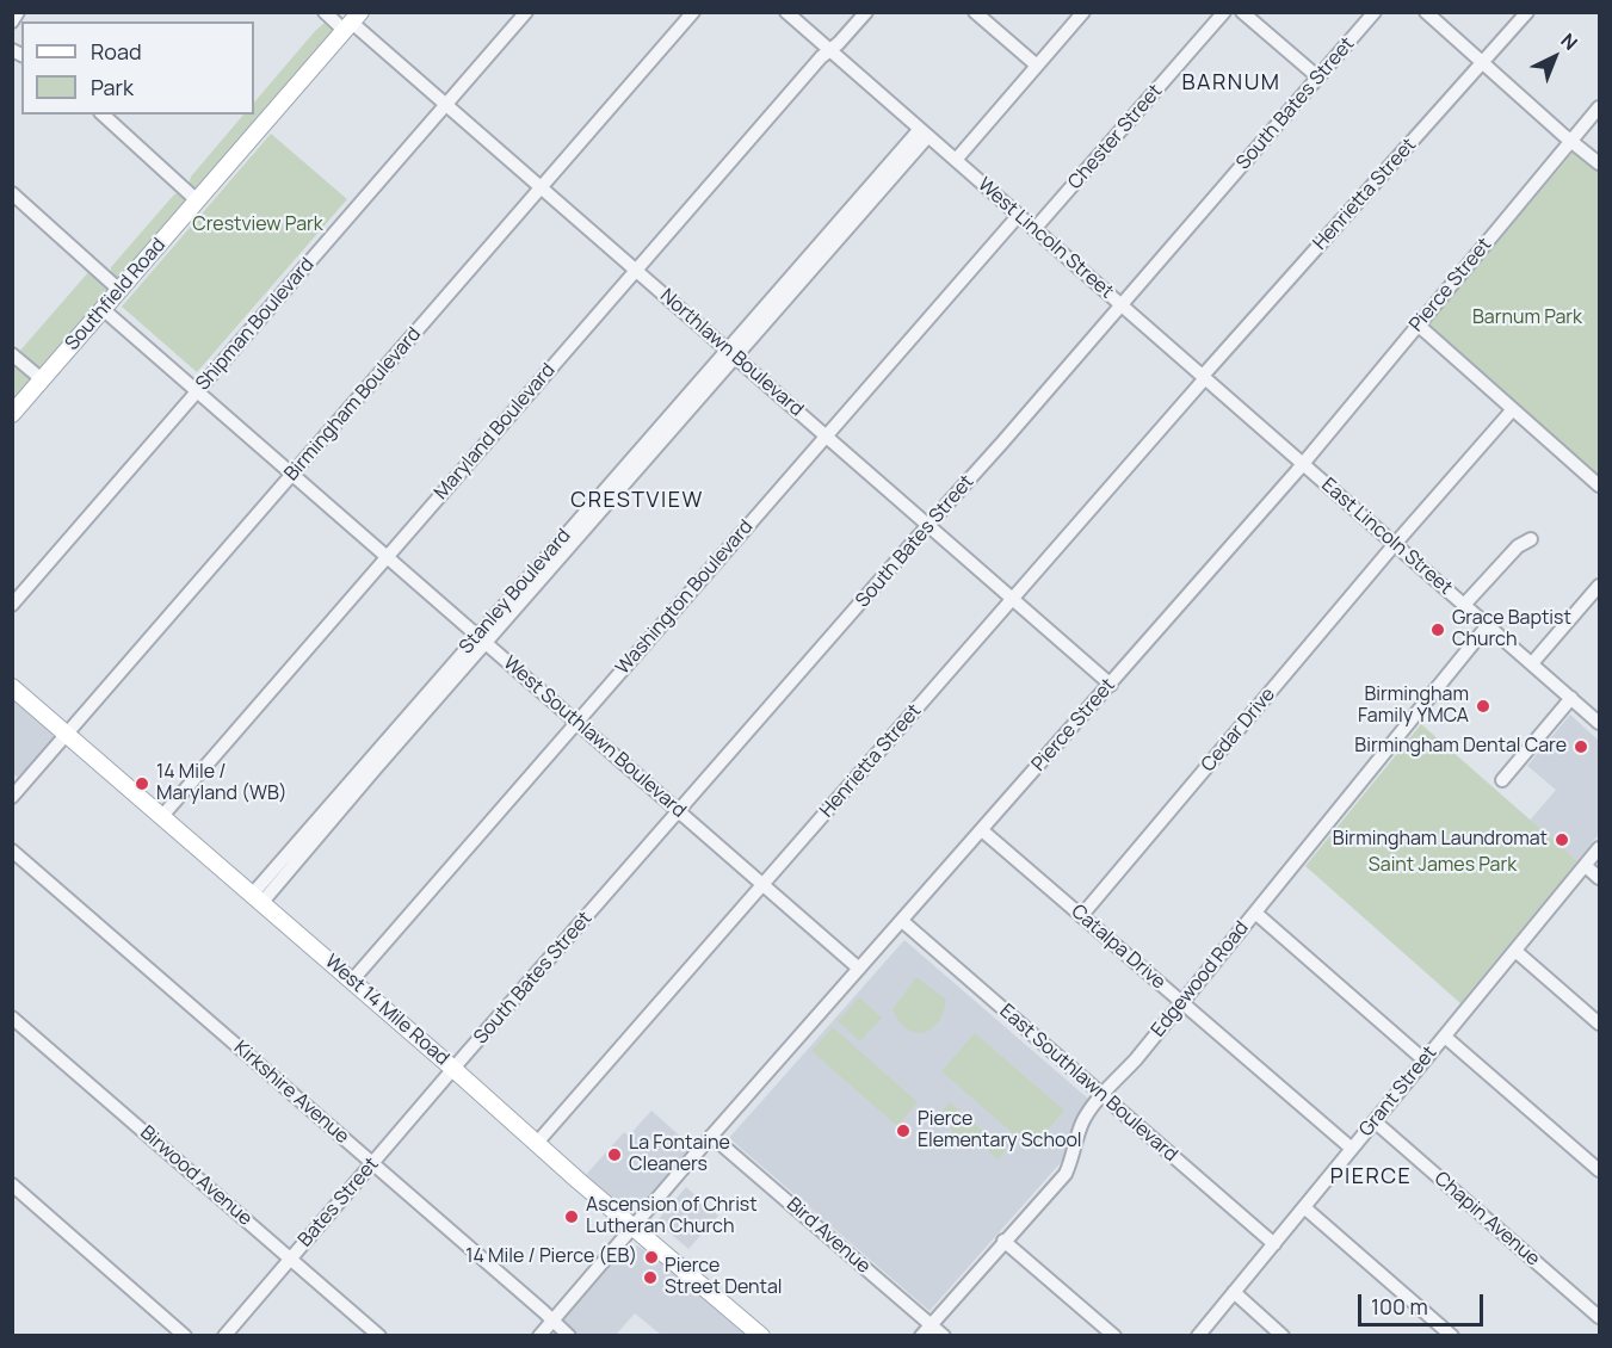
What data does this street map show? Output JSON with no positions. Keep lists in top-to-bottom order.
{
  "streets": {
    "main road": ["Southfield Road", "West 14 Mile Road"],
    "street": [
      "South Bates Street",
      "Chester Street",
      "Henrietta Street",
      "West Lincoln Street",
      "Pierce Street",
      "Shipman Boulevard",
      "Northlawn Boulevard",
      "Birmingham Boulevard",
      "Maryland Boulevard",
      "East Lincoln Street",
      "Stanley Boulevard",
      "Washington Boulevard",
      "Cedar Drive",
      "West Southlawn Boulevard",
      "Catalpa Drive",
      "Edgewood Road",
      "East Southlawn Boulevard",
      "Grant Street",
      "Kirkshire Avenue",
      "Birwood Avenue",
      "Bates Street",
      "Chapin Avenue",
      "Bird Avenue"
    ]
  },
  "crossings": [
    ["South Bates Street", "West Lincoln Street"],
    ["South Bates Street", "Northlawn Boulevard"],
    ["South Bates Street", "West Southlawn Boulevard"],
    ["South Bates Street", "West 14 Mile Road"],
    ["South Bates Street", "Bates Street"],
    ["Chester Street", "West Lincoln Street"],
    ["Henrietta Street", "West Lincoln Street"],
    ["Henrietta Street", "Northlawn Boulevard"],
    ["Henrietta Street", "West Southlawn Boulevard"],
    ["Henrietta Street", "West 14 Mile Road"],
    ["West Lincoln Street", "Pierce Street"],
    ["West Lincoln Street", "Maryland Boulevard"],
    ["West Lincoln Street", "East Lincoln Street"],
    ["West Lincoln Street", "Stanley Boulevard"],
    ["West Lincoln Street", "Washington Boulevard"],
    ["Pierce Street", "Northlawn Boulevard"],
    ["Pierce Street", "East Lincoln Street"],
    ["Pierce Street", "West Southlawn Boulevard"],
    ["Pierce Street", "Catalpa Drive"],
    ["Pierce Street", "West 14 Mile Road"],
    ["Pierce Street", "East Southlawn Boulevard"],
    ["Pierce Street", "Kirkshire Avenue"],
    ["Pierce Street", "Bird Avenue"],
    ["Southfield Road", "Northlawn Boulevard"],
    ["Southfield Road", "West Southlawn Boulevard"],
    ["Shipman Boulevard", "Northlawn Boulevard"],
    ["Shipman Boulevard", "West Southlawn Boulevard"],
    ["Northlawn Boulevard", "Birmingham Boulevard"],
    ["Northlawn Boulevard", "Maryland Boulevard"],
    ["Northlawn Boulevard", "Stanley Boulevard"],
    ["Northlawn Boulevard", "Washington Boulevard"],
    ["Birmingham Boulevard", "West Southlawn Boulevard"],
    ["Birmingham Boulevard", "West 14 Mile Road"],
    ["Maryland Boulevard", "West Southlawn Boulevard"],
    ["Maryland Boulevard", "West 14 Mile Road"],
    ["East Lincoln Street", "Cedar Drive"],
    ["East Lincoln Street", "Edgewood Road"],
    ["Stanley Boulevard", "West Southlawn Boulevard"],
    ["Stanley Boulevard", "West 14 Mile Road"],
    ["Washington Boulevard", "West Southlawn Boulevard"],
    ["Washington Boulevard", "West 14 Mile Road"],
    ["Cedar Drive", "Catalpa Drive"],
    ["Catalpa Drive", "Edgewood Road"],
    ["Catalpa Drive", "Grant Street"],
    ["Edgewood Road", "East Southlawn Boulevard"],
    ["Edgewood Road", "Bird Avenue"],
    ["West 14 Mile Road", "Bates Street"],
    ["East Southlawn Boulevard", "Grant Street"],
    ["Grant Street", "Chapin Avenue"],
    ["Kirkshire Avenue", "Bates Street"],
    ["Birwood Avenue", "Bates Street"]
  ],
  "districts": ["BARNUM", "CRESTVIEW", "PIERCE"],
  "parks": ["Crestview Park", "Barnum Park", "Saint James Park"],
  "places": [
    "Grace Baptist Church",
    "Birmingham Family YMCA",
    "Birmingham Dental Care",
    "14 Mile / Maryland (WB)",
    "Birmingham Laundromat",
    "Pierce Elementary School",
    "La Fontaine Cleaners",
    "Ascension of Christ Lutheran Church",
    "14 Mile / Pierce (EB)",
    "Pierce Street Dental"
  ],
  "legend": ["Road", "Park"],
  "scale_bar": "100 m",
  "north": "top right"
}
